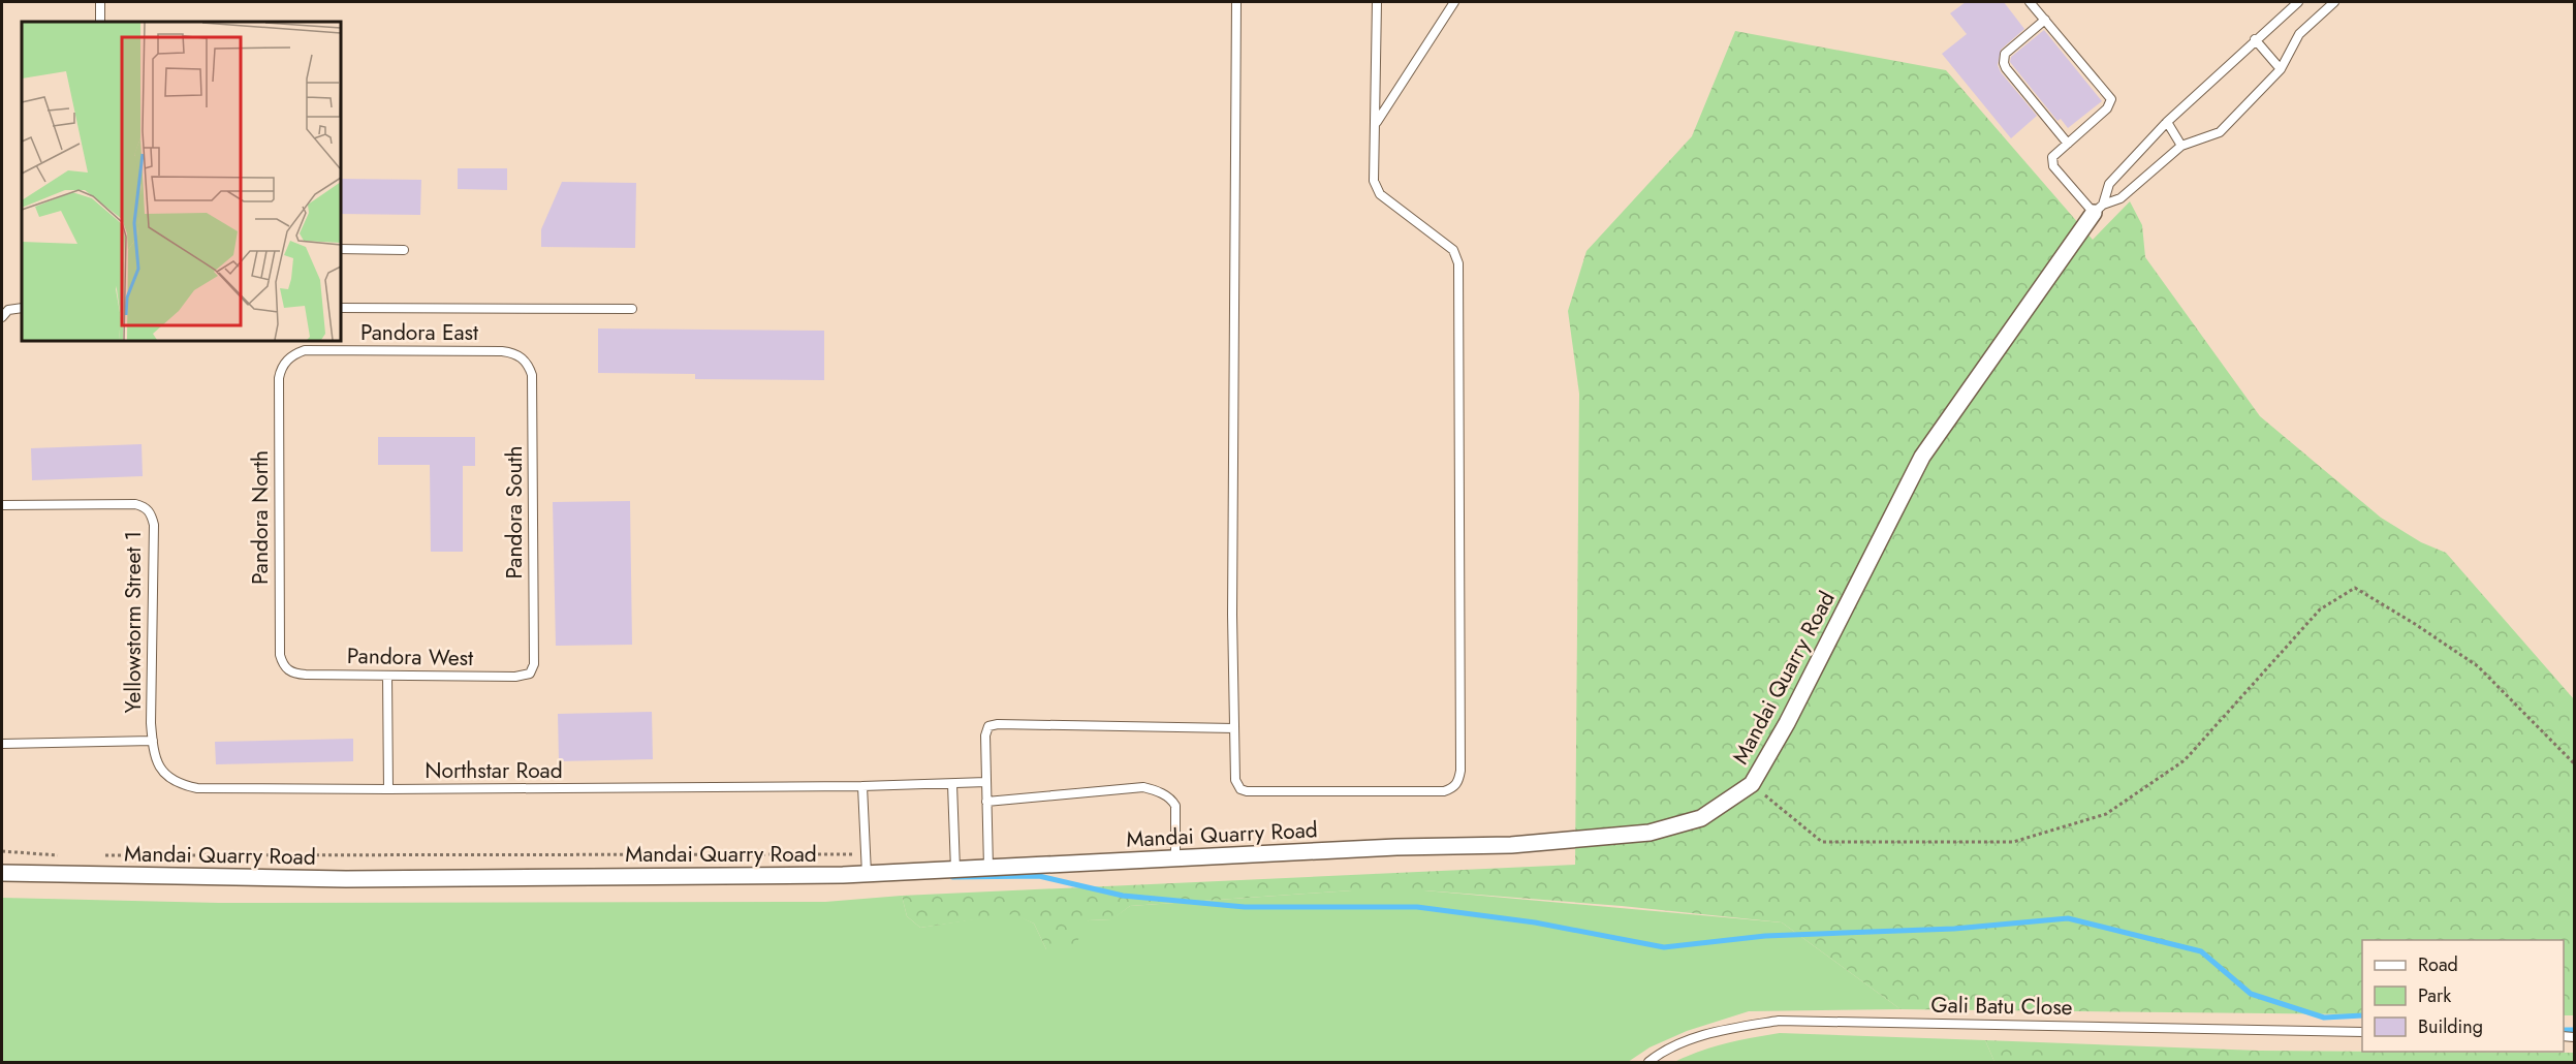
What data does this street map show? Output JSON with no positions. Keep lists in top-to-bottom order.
{
  "streets": {
    "street": ["Mandai Quarry Road"],
    "lane": [
      "Pandora East",
      "Pandora South",
      "Pandora North",
      "Yellowstorm Street 1",
      "Pandora West",
      "Northstar Road",
      "Gali Batu Close"
    ]
  },
  "crossings": [
    ["Pandora East", "Pandora South"],
    ["Pandora East", "Pandora North"],
    ["Pandora South", "Pandora West"],
    ["Pandora North", "Pandora West"],
    ["Yellowstorm Street 1", "Northstar Road"]
  ],
  "legend": ["Road", "Park", "Building"]
}
